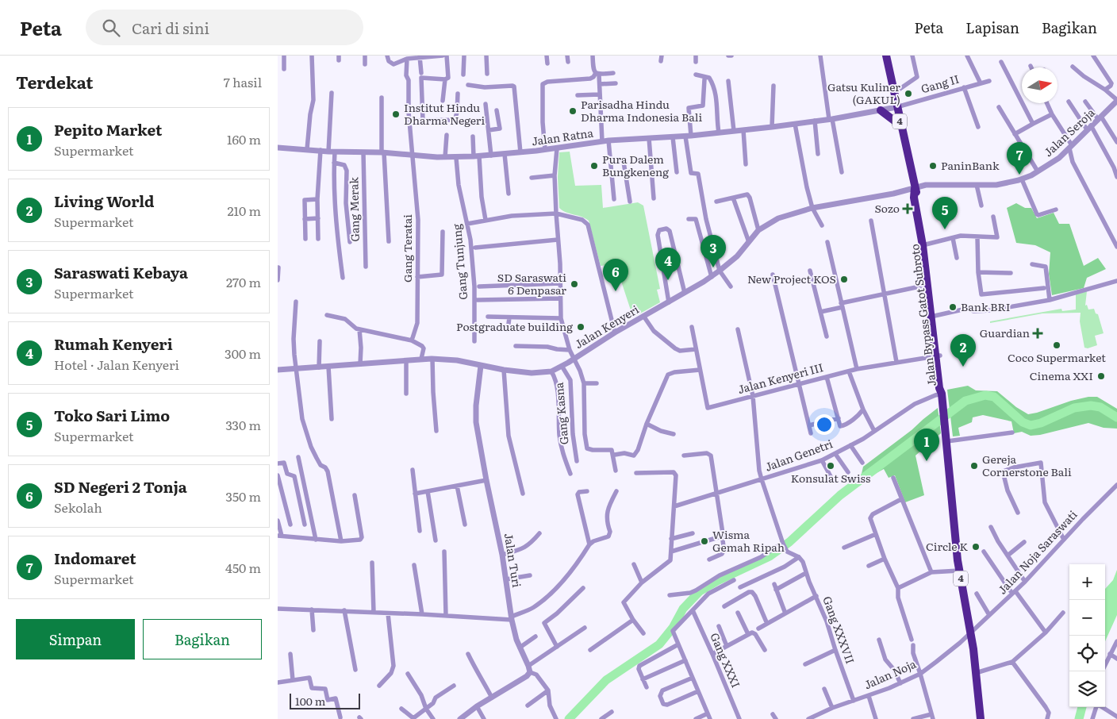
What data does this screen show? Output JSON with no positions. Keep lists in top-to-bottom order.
{
  "streets": {
    "highway": ["4", "Jalan Bypass Gatot Subroto"],
    "street": [
      "Gang II",
      "Jalan Seroja",
      "Jalan Ratna",
      "Gang Merak",
      "Gang Teratai",
      "Gang Tunjung",
      "Jalan Kenyeri",
      "Jalan Kenyeri III",
      "Gang Kasna",
      "Jalan Genetri",
      "Jalan Noja Saraswati",
      "Jalan Turi",
      "Gang XXXVII",
      "Gang XXXI",
      "Jalan Noja"
    ]
  },
  "crossings": [
    ["Gang II", "Jalan Ratna"],
    ["Gang II", "Jalan Bypass Gatot Subroto"],
    ["Jalan Seroja", "Jalan Bypass Gatot Subroto"],
    ["Jalan Seroja", "Jalan Kenyeri"],
    ["Jalan Ratna", "Gang Merak"],
    ["Jalan Ratna", "Gang Teratai"],
    ["Jalan Ratna", "Gang Tunjung"],
    ["Jalan Ratna", "Jalan Bypass Gatot Subroto"],
    ["Jalan Bypass Gatot Subroto", "Jalan Kenyeri"],
    ["Jalan Bypass Gatot Subroto", "Jalan Kenyeri III"],
    ["Jalan Bypass Gatot Subroto", "Jalan Genetri"],
    ["Jalan Bypass Gatot Subroto", "Jalan Noja Saraswati"],
    ["Jalan Bypass Gatot Subroto", "Jalan Noja"],
    ["Jalan Kenyeri", "Gang Kasna"],
    ["Jalan Kenyeri", "Jalan Turi"],
    ["Jalan Noja Saraswati", "Jalan Noja"],
    ["Gang XXXVII", "Jalan Noja"]
  ],
  "places": {
    "other": [
      "Gatsu Kuliner (GAKUL)",
      "Parisadha Hindu Dharma Indonesia Bali",
      "Institut Hindu Dharma Negeri",
      "Pura Dalem Bungkeneng",
      "PaninBank",
      "New Project KOS",
      "SD Saraswati 6 Denpasar",
      "Bank BRI",
      "Postgraduate building",
      "Coco Supermarket",
      "Cinema XXI",
      "Konsulat Swiss",
      "Gereja Cornerstone Bali",
      "Wisma Gemah Ripah",
      "Circle K"
    ],
    "health": ["Sozo", "Guardian"]
  },
  "scale_bar": "100 m",
  "north": "right",
  "page": {
    "header": "Peta",
    "search": "Cari di sini",
    "nav": ["Peta", "Lapisan", "Bagikan"],
    "heading": ["Terdekat", "7 hasil"],
    "list": [
      {
        "mark": "1",
        "name": "Pepito Market",
        "note": "Supermarket",
        "value": "160 m"
      },
      {
        "mark": "2",
        "name": "Living World",
        "note": "Supermarket",
        "value": "210 m"
      },
      {
        "mark": "3",
        "name": "Saraswati Kebaya",
        "note": "Supermarket",
        "value": "270 m"
      },
      {
        "mark": "4",
        "name": "Rumah Kenyeri",
        "note": "Hotel · Jalan Kenyeri",
        "value": "300 m"
      },
      {
        "mark": "5",
        "name": "Toko Sari Limo",
        "note": "Supermarket",
        "value": "330 m"
      },
      {
        "mark": "6",
        "name": "SD Negeri 2 Tonja",
        "note": "Sekolah",
        "value": "350 m"
      },
      {
        "mark": "7",
        "name": "Indomaret",
        "note": "Supermarket",
        "value": "450 m"
      }
    ],
    "pins": [
      "7",
      "5",
      "3",
      "4",
      "6",
      "2",
      "1"
    ],
    "map_buttons": ["+", "−"],
    "buttons": ["Simpan", "Bagikan"],
    "scale": "100 m"
  }
}
